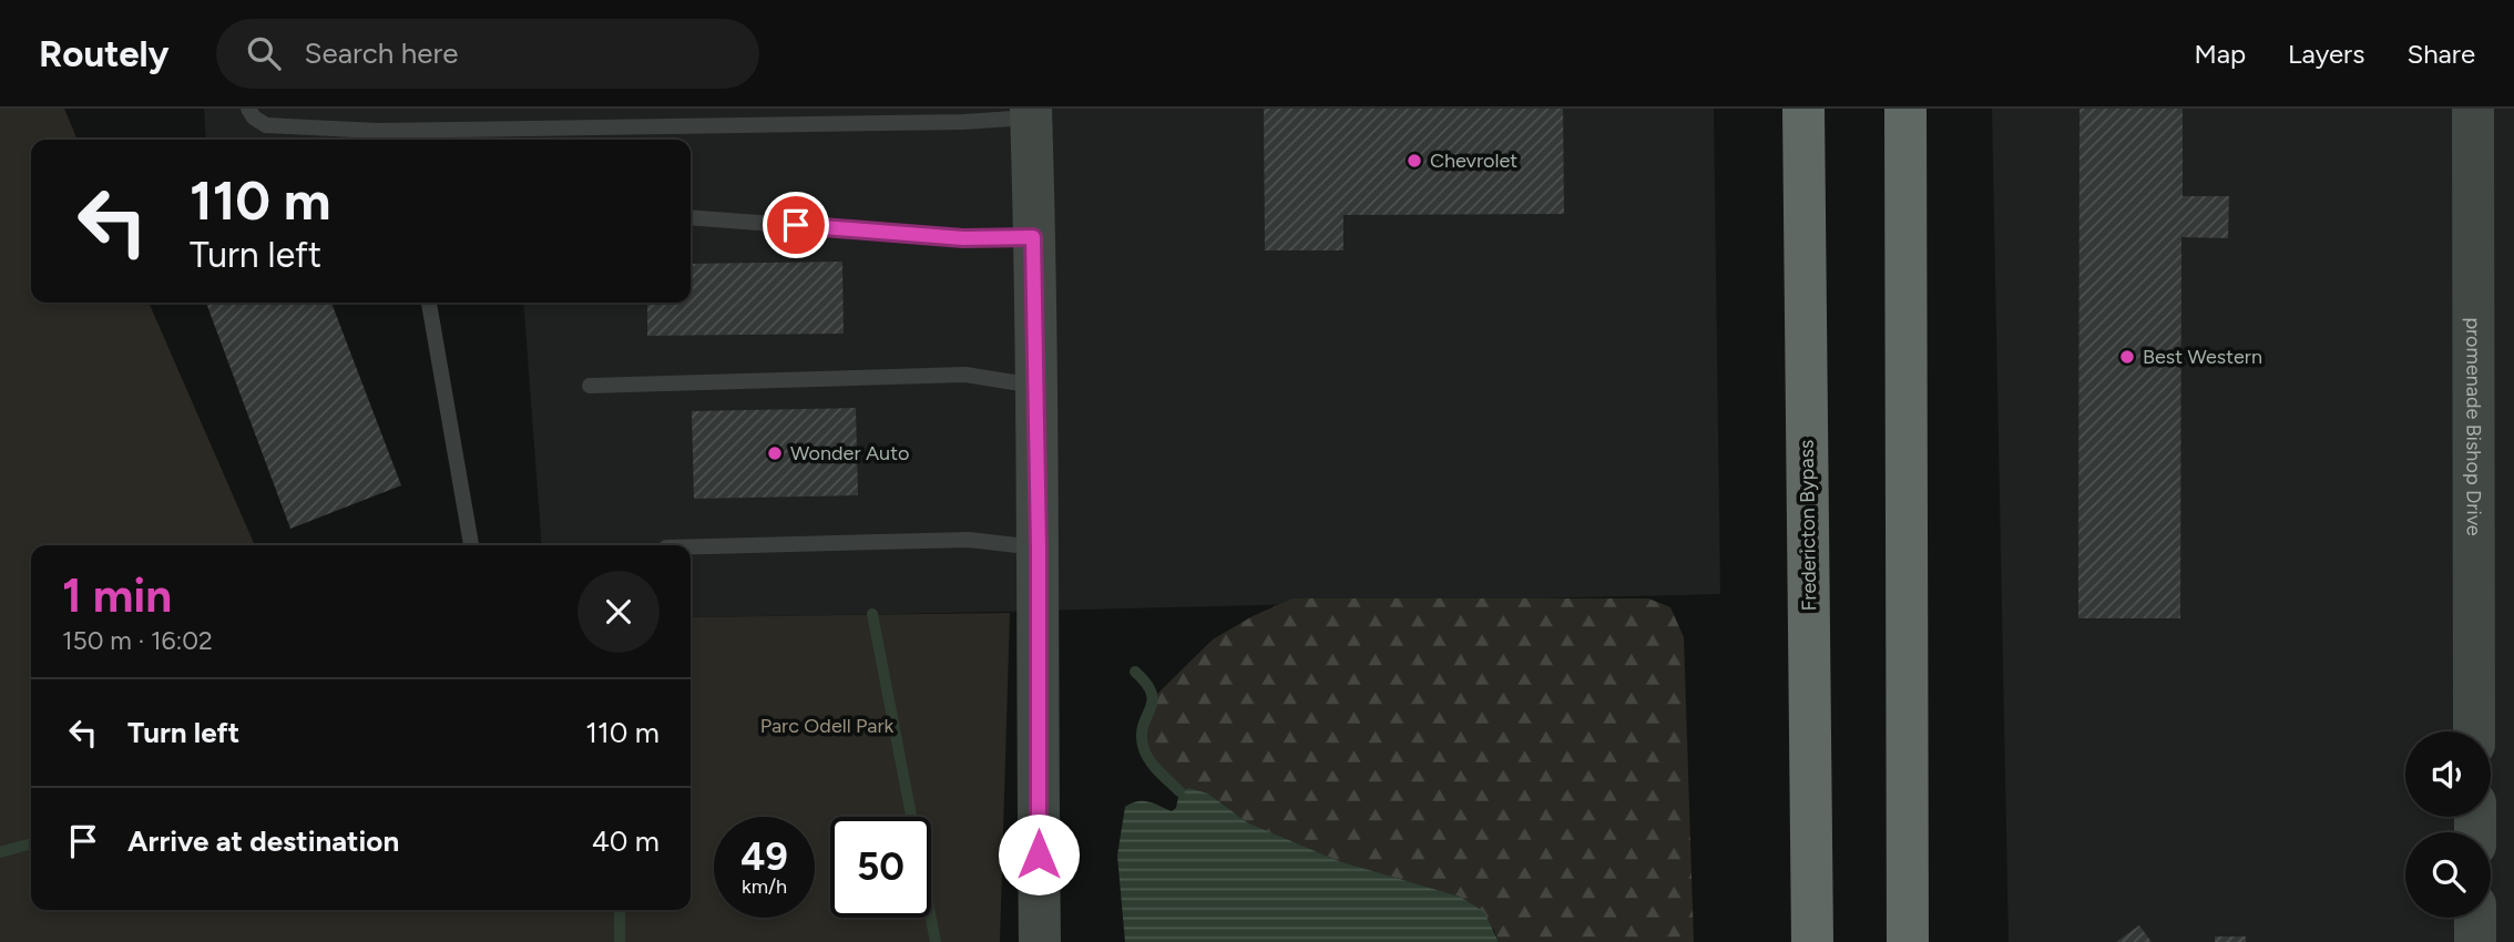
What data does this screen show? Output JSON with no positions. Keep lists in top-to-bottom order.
{
  "streets": {
    "highway": ["Fredericton Bypass"],
    "main road": ["promenade Bishop Drive"]
  },
  "parks": ["Parc Odell Park"],
  "places": ["Chevrolet", "Best Western", "Wonder Auto"],
  "page": {
    "header": "Routely",
    "search": "Search here",
    "nav": ["Map", "Layers", "Share"],
    "turn": ["110 m", "Turn left"],
    "heading": ["1 min", "150 m · 16:02"],
    "list": [
      {
        "name": "Turn left",
        "value": "110 m"
      },
      {
        "name": "Arrive at destination",
        "value": "40 m"
      }
    ],
    "speed": "49 km/h",
    "limit": "50"
  }
}
